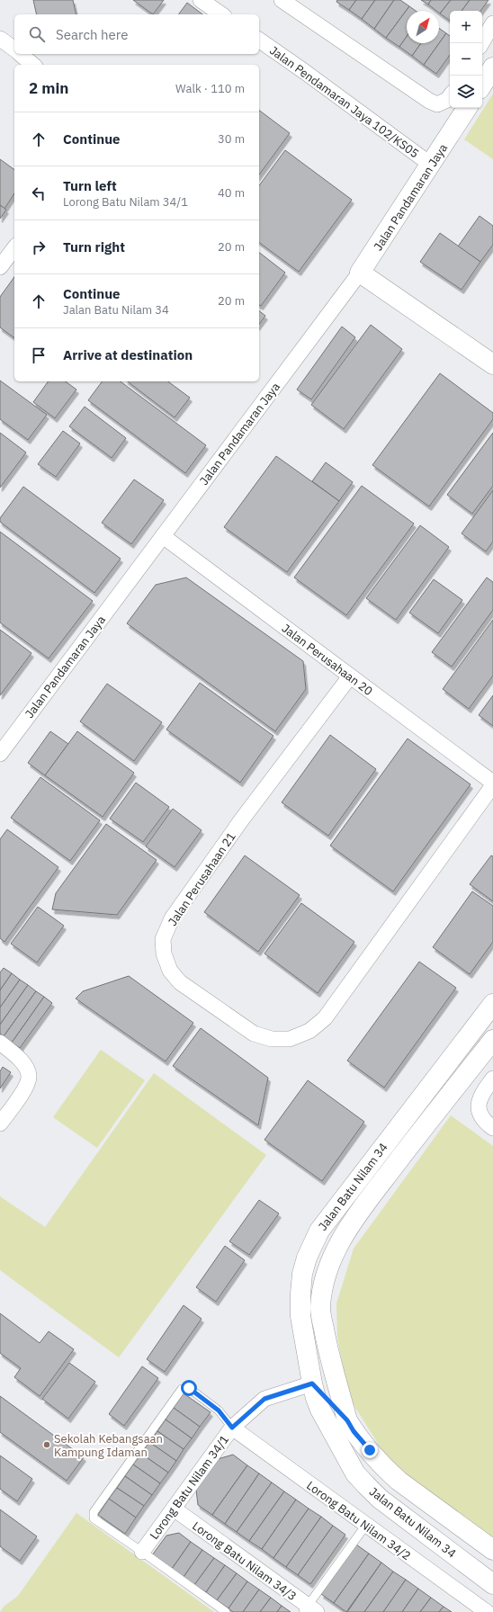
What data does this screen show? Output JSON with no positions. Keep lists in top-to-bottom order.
{
  "streets": {
    "street": [
      "Jalan Pendamaran Jaya 102/KS05",
      "Jalan Pandamaran Jaya",
      "Jalan Perusahaan 20",
      "Jalan Perusahaan 21",
      "Jalan Batu Nilam 34",
      "Lorong Batu Nilam 34/1",
      "Lorong Batu Nilam 34/2",
      "Lorong Batu Nilam 34/3"
    ]
  },
  "crossings": [
    ["Jalan Pendamaran Jaya 102/KS05", "Jalan Pandamaran Jaya"],
    ["Jalan Pandamaran Jaya", "Jalan Perusahaan 20"],
    ["Jalan Perusahaan 20", "Jalan Perusahaan 21"],
    ["Jalan Batu Nilam 34", "Lorong Batu Nilam 34/1"],
    ["Lorong Batu Nilam 34/1", "Lorong Batu Nilam 34/2"],
    ["Lorong Batu Nilam 34/1", "Lorong Batu Nilam 34/3"]
  ],
  "places": ["Sekolah Kebangsaan Kampung Idaman"],
  "north": "top right",
  "page": {
    "map_buttons": ["+", "−"],
    "search": "Search here",
    "heading": ["2 min", "Walk · 110 m"],
    "list": [
      ["Continue", "30 m"],
      ["Turn left", "Lorong Batu Nilam 34/1", "40 m"],
      ["Turn right", "20 m"],
      ["Continue", "Jalan Batu Nilam 34", "20 m"],
      "Arrive at destination"
    ]
  }
}
